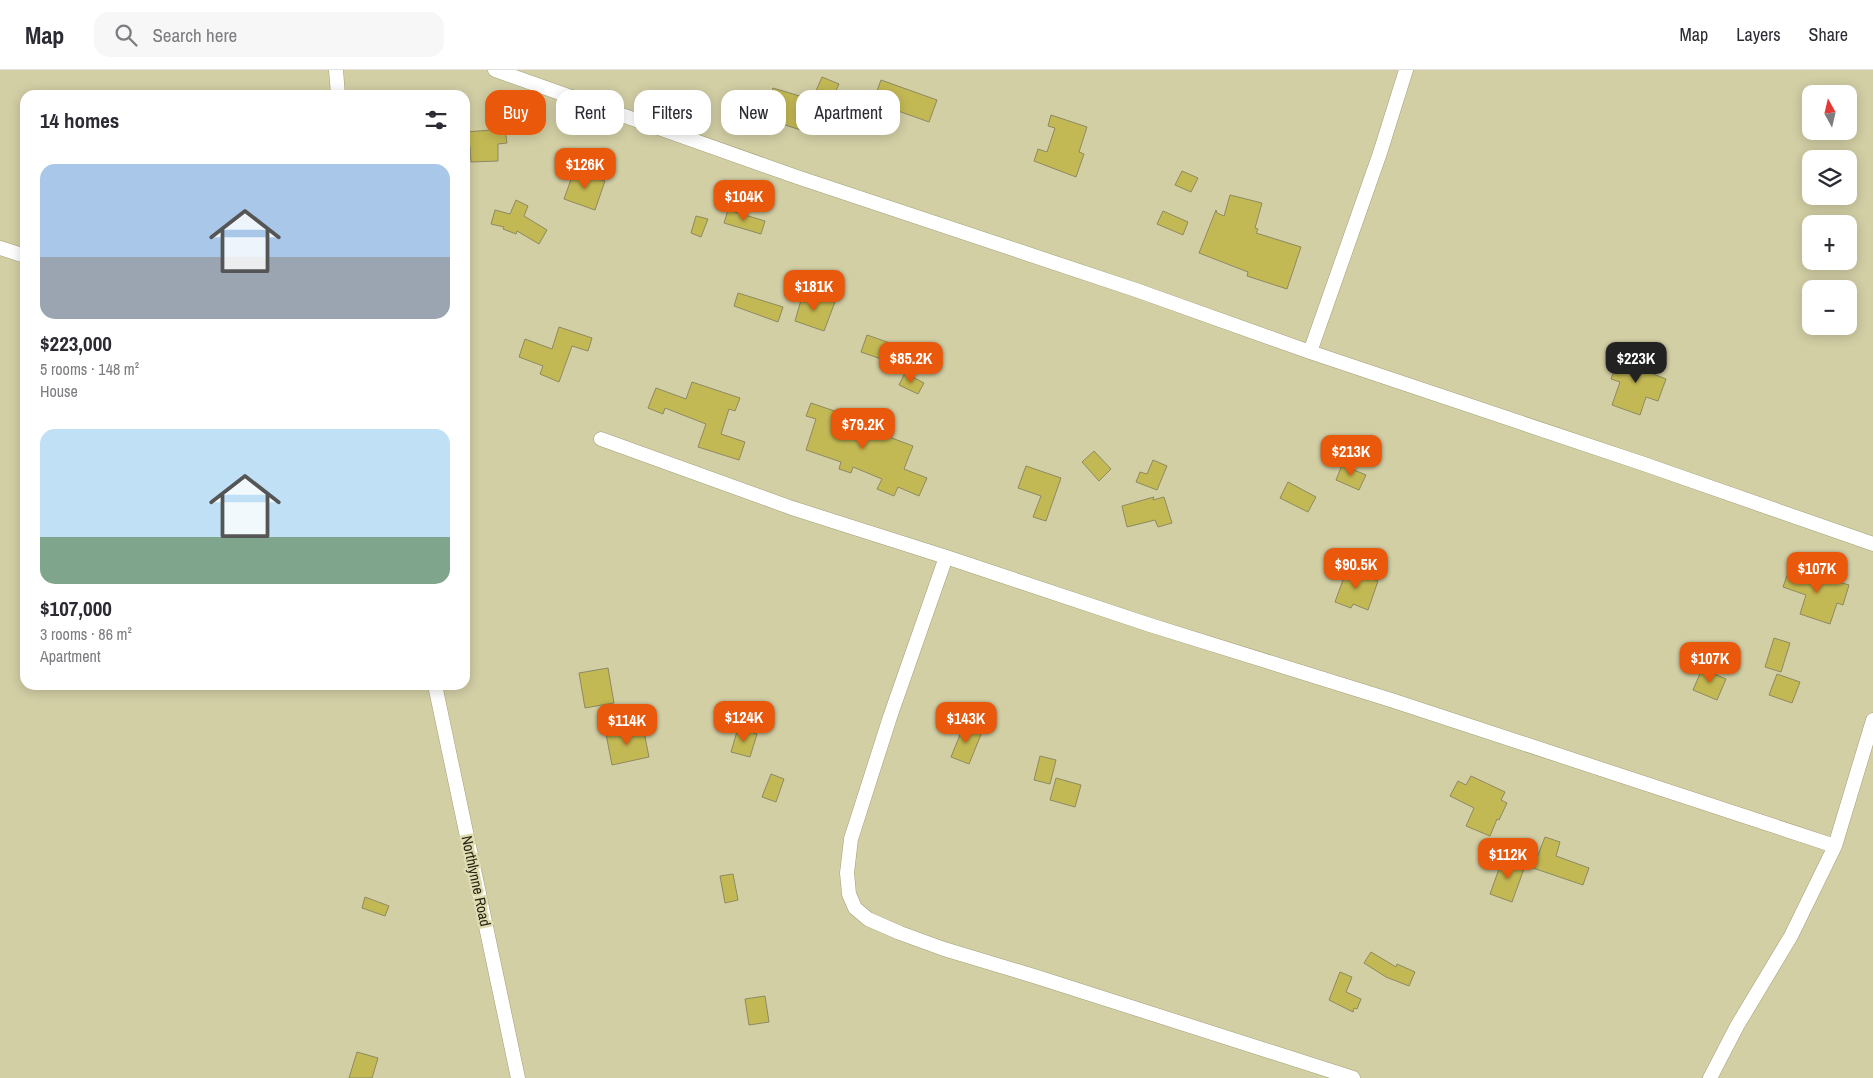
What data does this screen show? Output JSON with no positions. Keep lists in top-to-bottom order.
{
  "streets": {
    "street": ["Northlynne Road"]
  },
  "north": "top",
  "page": {
    "header": "Map",
    "search": "Search here",
    "nav": ["Map", "Layers", "Share"],
    "map_buttons": ["+", "−"],
    "chip": [
      "Buy",
      "Rent",
      "Filters",
      "New",
      "Apartment"
    ],
    "heading": "14 homes",
    "price": [
      "$126K",
      "$104K",
      "$181K",
      "$85.2K",
      "$223K",
      "$79.2K",
      "$213K",
      "$90.5K",
      "$107K",
      "$107K",
      "$124K",
      "$143K",
      "$114K",
      "$112K"
    ],
    "list": [
      {
        "name": "$223,000",
        "note": "5 rooms · 148 m² · House"
      },
      {
        "name": "$107,000",
        "note": "3 rooms · 86 m² · Apartment"
      }
    ]
  }
}
